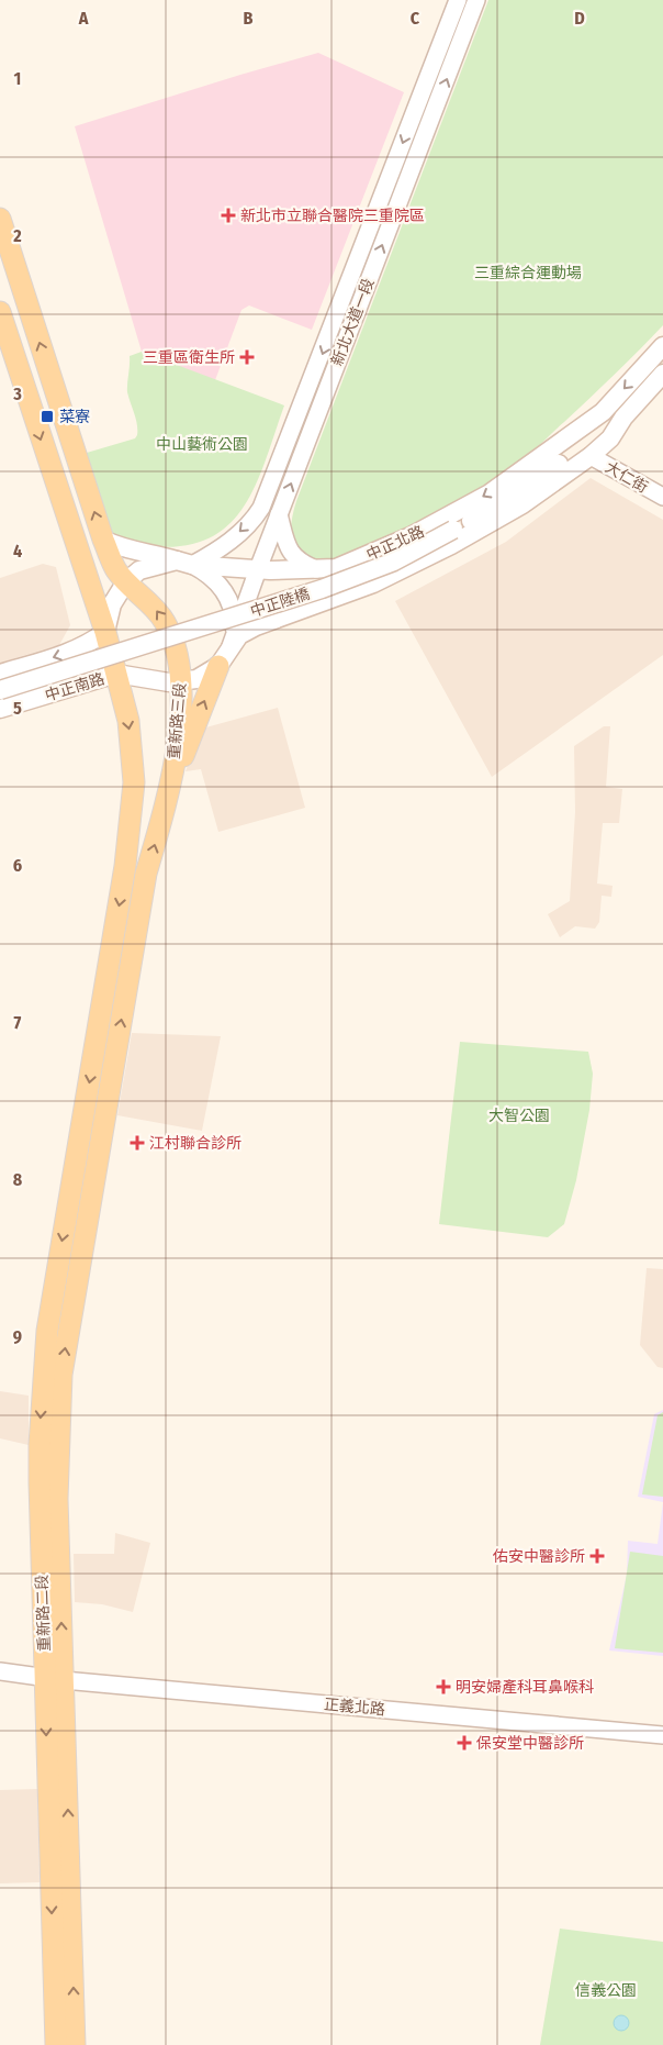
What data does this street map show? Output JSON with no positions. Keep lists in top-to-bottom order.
{
  "streets": {
    "main road": [
      "中正北路",
      "中正陸橋",
      "中正南路",
      "重新路三段",
      "重新路二段"
    ],
    "street": ["新北大道一段", "大仁街", "正義北路"]
  },
  "crossings": [
    ["新北大道一段", "中正北路"],
    ["大仁街", "中正北路"],
    ["中正北路", "中正陸橋"],
    ["中正北路", "中正南路"],
    ["中正北路", "重新路三段"],
    ["重新路三段", "重新路二段"],
    ["重新路二段", "正義北路"]
  ],
  "parks": [
    "三重綜合運動場",
    "中山藝術公園",
    "大智公園",
    "信義公園"
  ],
  "places": {
    "health": [
      "新北市立聯合醫院三重院區",
      "三重區衛生所",
      "江村聯合診所",
      "佑安中醫診所",
      "明安婦產科耳鼻喉科",
      "保安堂中醫診所"
    ],
    "transit": ["菜寮"]
  },
  "grid": {
    "columns": [
      "A",
      "B",
      "C",
      "D"
    ],
    "rows": [
      "1",
      "2",
      "3",
      "4",
      "5",
      "6",
      "7",
      "8",
      "9"
    ]
  }
}
